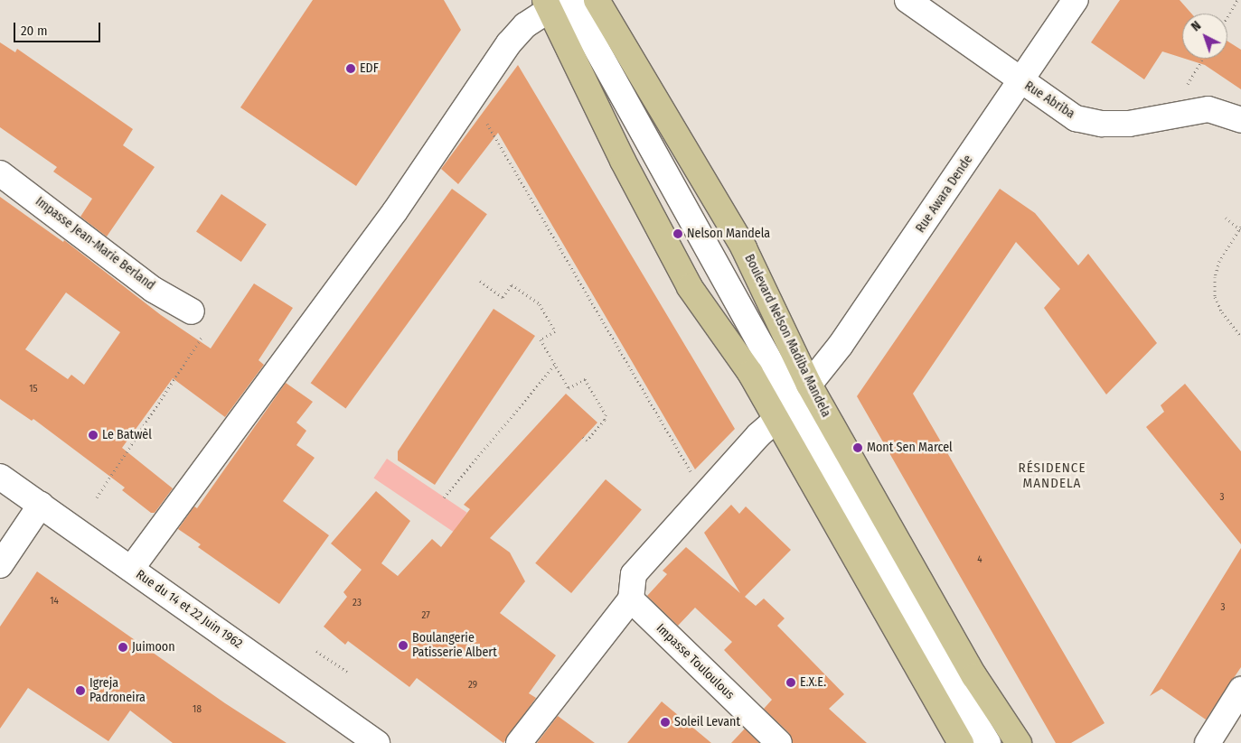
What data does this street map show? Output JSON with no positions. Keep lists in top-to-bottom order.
{
  "streets": {
    "main road": ["Boulevard Nelson Madiba Mandela"],
    "street": [
      "Rue Abriba",
      "Rue Awara Dende",
      "Impasse Jean-Marie Berland",
      "Rue du 14 et 22 Juin 1962",
      "Impasse Touloulous"
    ]
  },
  "crossings": [
    ["Rue Abriba", "Rue Awara Dende"],
    ["Rue Awara Dende", "Boulevard Nelson Madiba Mandela"]
  ],
  "districts": ["RÉSIDENCE MANDELA"],
  "places": [
    "EDF",
    "Nelson Mandela",
    "Le Batwèl",
    "Mont Sen Marcel",
    "Boulangerie Patisserie Albert",
    "Juimoon",
    "E.X.E.",
    "Igreja Padroneira",
    "Soleil Levant"
  ],
  "house_numbers": [
    "15",
    "3",
    "4",
    "14",
    "23",
    "3",
    "27",
    "29",
    "18"
  ],
  "scale_bar": "20 m",
  "north": "top left"
}
